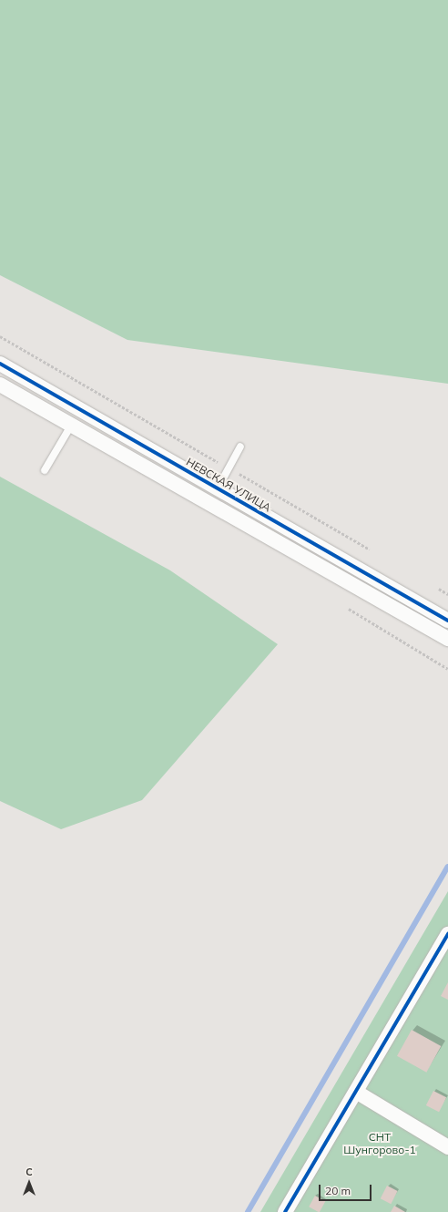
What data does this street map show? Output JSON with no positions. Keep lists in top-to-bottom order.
{
  "streets": {
    "street": ["НЕВСКАЯ УЛИЦА"]
  },
  "parks": ["СНТ Шунгорово-1"],
  "scale_bar": "20 m",
  "north": "top"
}
